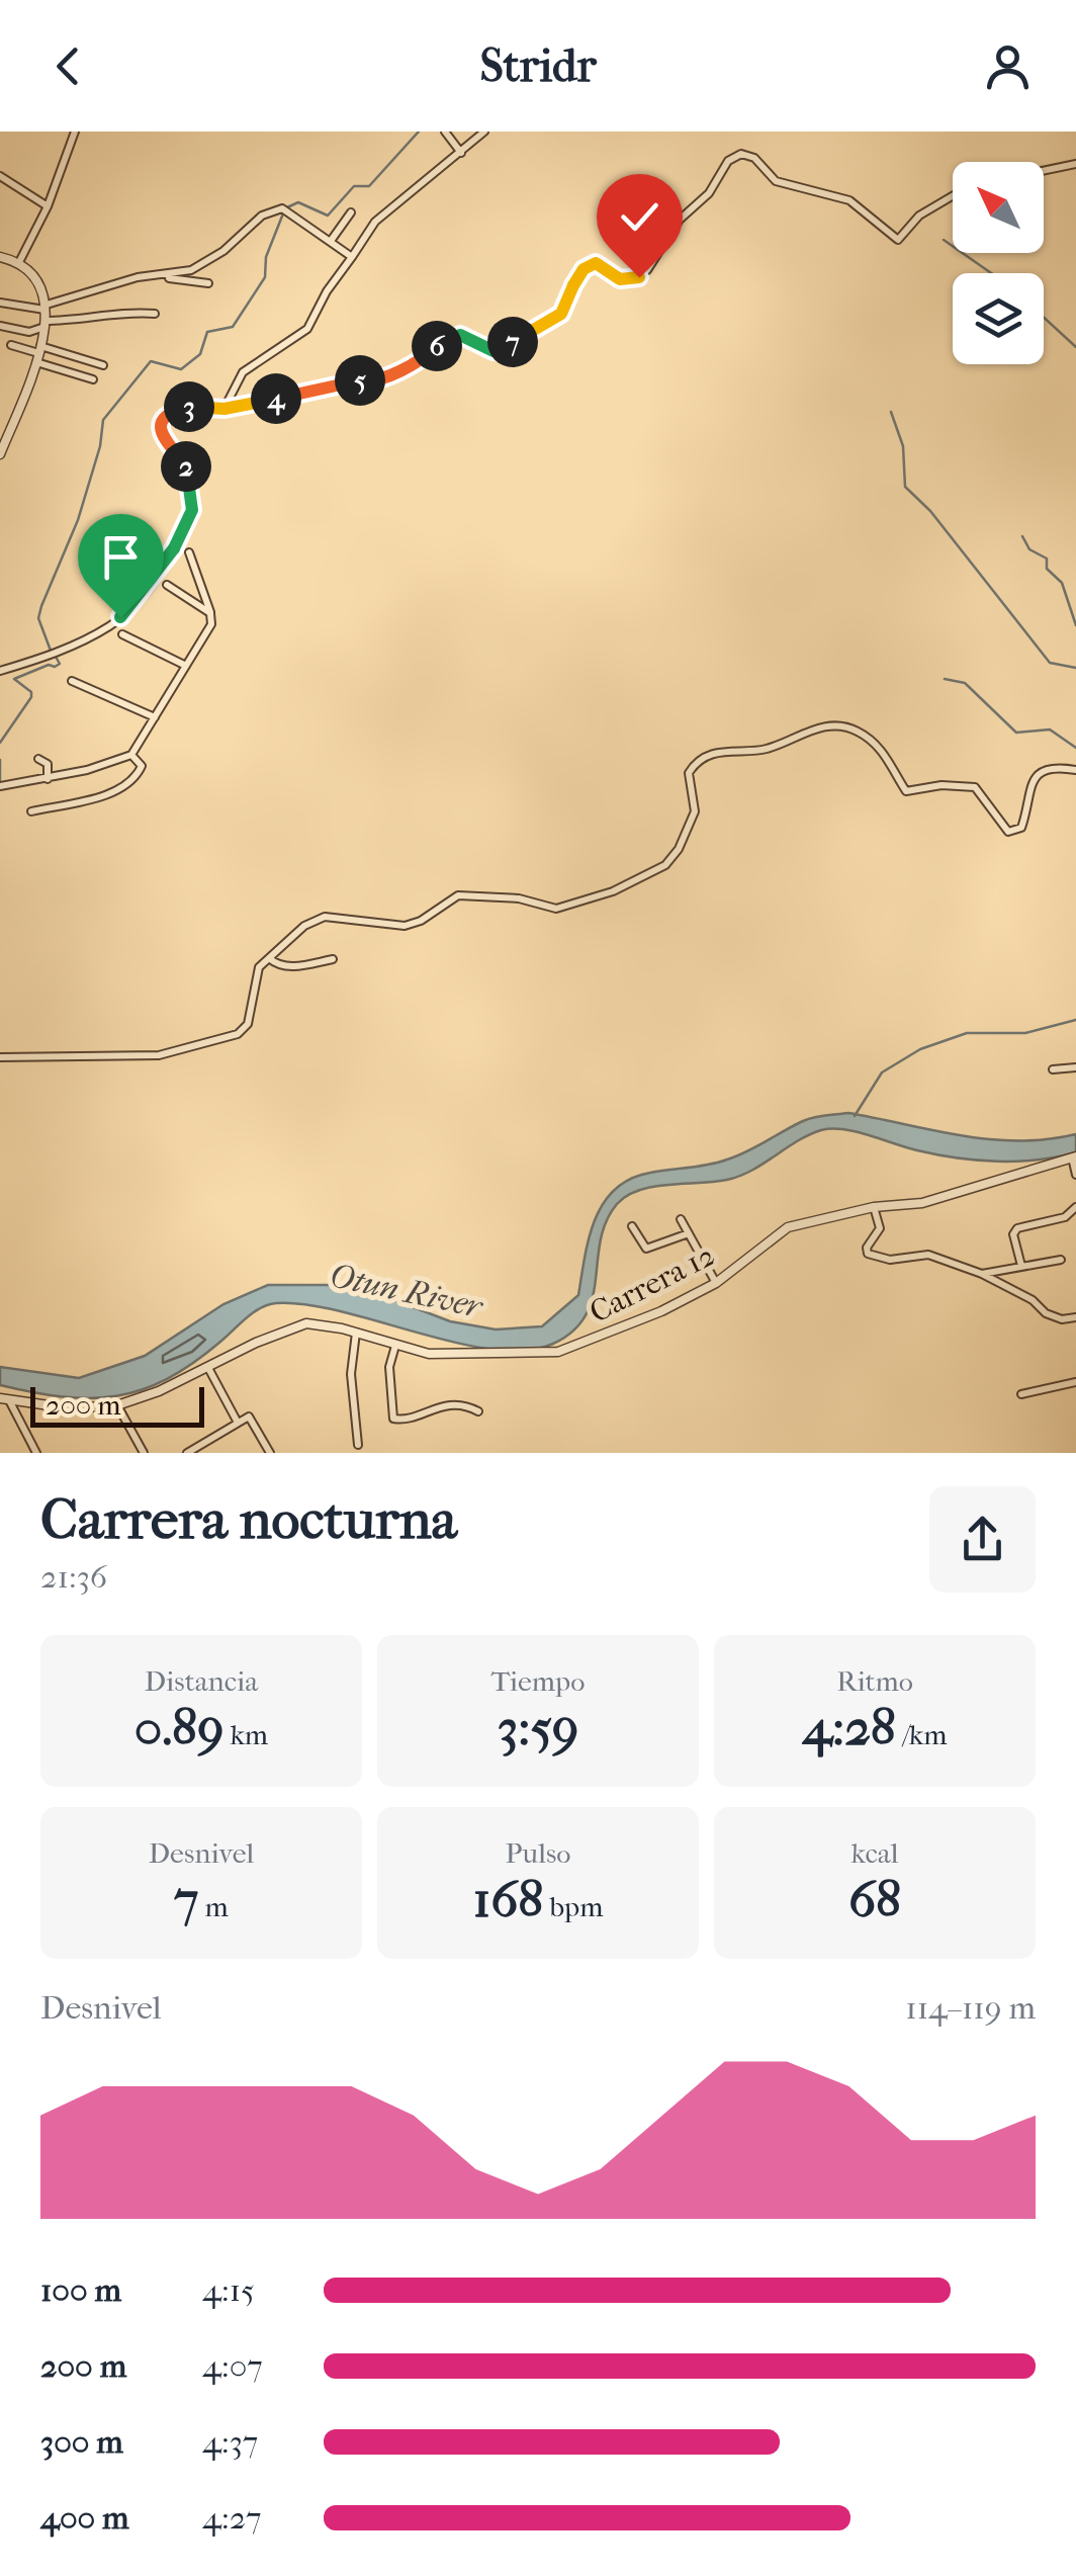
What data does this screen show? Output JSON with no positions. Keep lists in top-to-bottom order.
{
  "streets": {
    "street": ["Carrera 12"]
  },
  "water": ["Otun River"],
  "scale_bar": "200 m",
  "north": "top left",
  "page": {
    "header": "Stridr",
    "pins": [
      "7",
      "6",
      "5",
      "4",
      "3",
      "2"
    ],
    "scale": "200 m",
    "heading": ["Carrera nocturna", "21:36"],
    "stats": [
      ["Distancia", "0.89 km"],
      ["Tiempo", "3:59"],
      ["Ritmo", "4:28 /km"],
      ["Desnivel", "7 m"],
      ["Pulso", "168 bpm"],
      ["kcal", "68"]
    ],
    "chart": ["Desnivel", "114–119 m"],
    "list": [
      {
        "name": "100 m",
        "note": "4:15"
      },
      {
        "name": "200 m",
        "note": "4:07"
      },
      {
        "name": "300 m",
        "note": "4:37"
      },
      {
        "name": "400 m",
        "note": "4:27"
      }
    ]
  }
}
